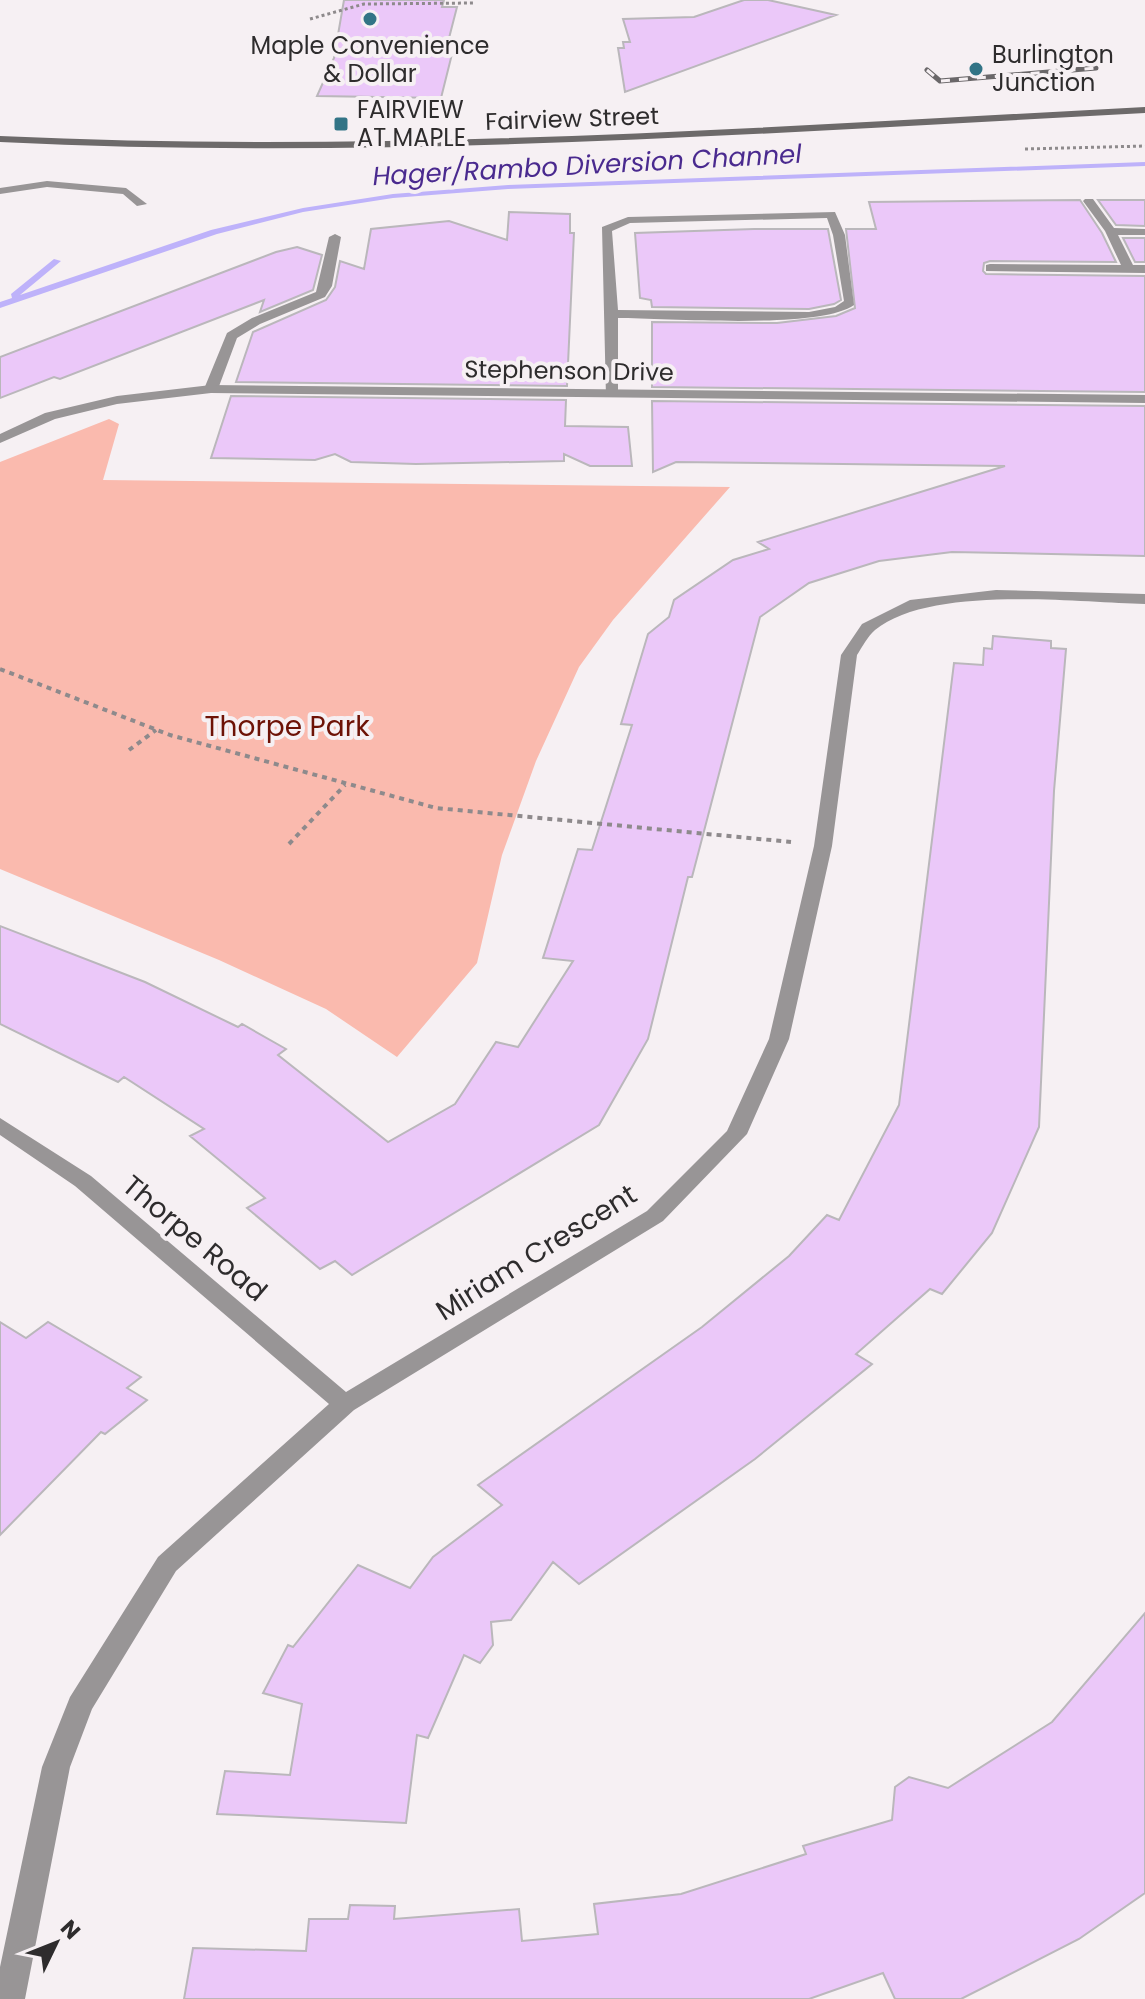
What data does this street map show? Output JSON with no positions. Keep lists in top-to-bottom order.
{
  "streets": {
    "main road": ["Fairview Street"],
    "street": ["Stephenson Drive", "Thorpe Road", "Miriam Crescent"]
  },
  "crossings": [
    ["Thorpe Road", "Miriam Crescent"]
  ],
  "water": ["Hager/Rambo Diversion Channel"],
  "parks": ["Thorpe Park"],
  "places": {
    "other": ["Maple Convenience & Dollar", "Burlington Junction"],
    "transit": ["FAIRVIEW AT MAPLE"]
  },
  "north": "top right"
}
